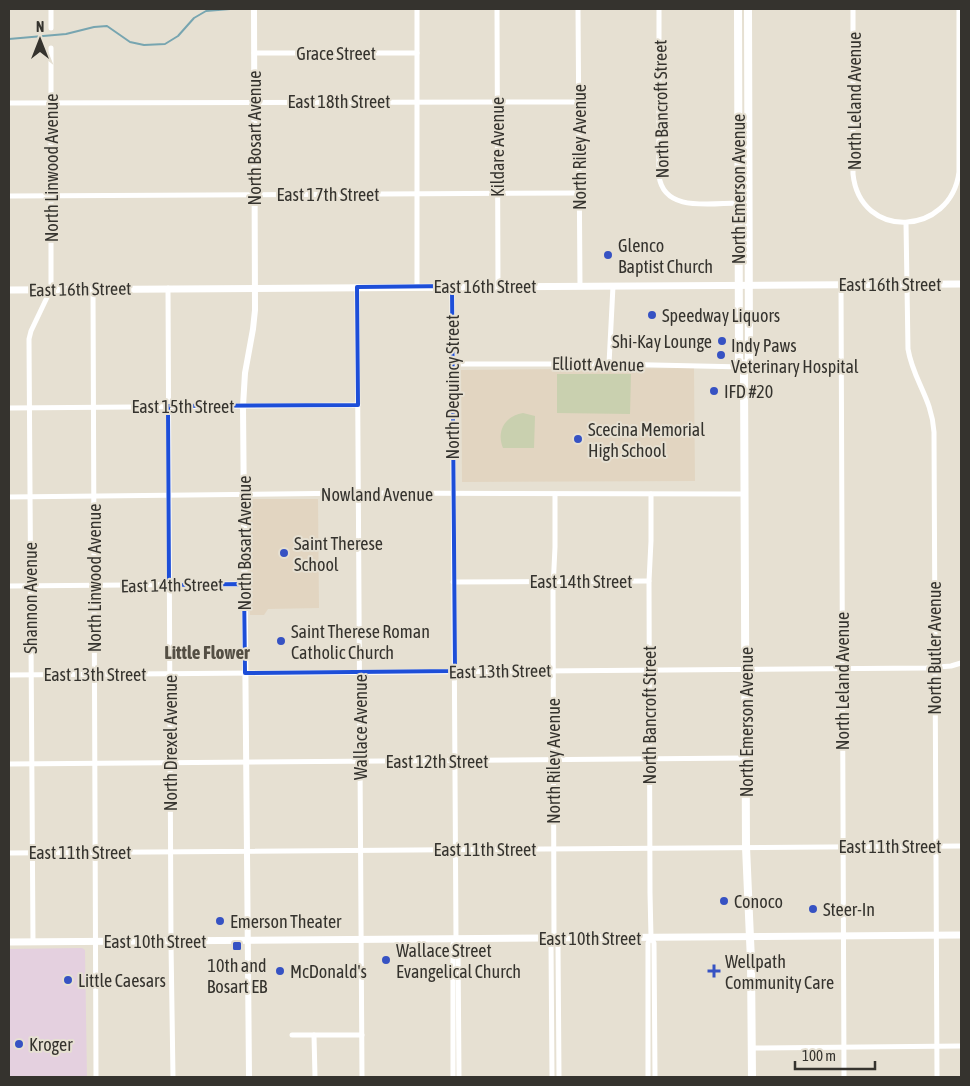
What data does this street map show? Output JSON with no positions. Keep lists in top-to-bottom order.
{
  "streets": {
    "main road": ["North Emerson Avenue", "East 16th Street", "East 10th Street"],
    "street": [
      "Grace Street",
      "East 18th Street",
      "North Leland Avenue",
      "North Bancroft Street",
      "North Bosart Avenue",
      "Kildare Avenue",
      "North Riley Avenue",
      "North Linwood Avenue",
      "East 17th Street",
      "Elliott Avenue",
      "North Dequincy Street",
      "East 15th Street",
      "Nowland Avenue",
      "East 14th Street",
      "Shannon Avenue",
      "North Butler Avenue",
      "East 13th Street",
      "Wallace Avenue",
      "North Drexel Avenue",
      "East 12th Street",
      "East 11th Street"
    ]
  },
  "crossings": [
    ["Grace Street", "North Bosart Avenue"],
    ["East 18th Street", "North Bosart Avenue"],
    ["East 18th Street", "Kildare Avenue"],
    ["East 18th Street", "North Riley Avenue"],
    ["East 18th Street", "North Linwood Avenue"],
    ["North Leland Avenue", "East 16th Street"],
    ["North Leland Avenue", "North Butler Avenue"],
    ["North Leland Avenue", "East 13th Street"],
    ["North Leland Avenue", "East 11th Street"],
    ["North Leland Avenue", "East 10th Street"],
    ["North Bancroft Street", "North Emerson Avenue"],
    ["North Bancroft Street", "Nowland Avenue"],
    ["North Bancroft Street", "East 14th Street"],
    ["North Bancroft Street", "East 13th Street"],
    ["North Bancroft Street", "East 12th Street"],
    ["North Bancroft Street", "East 11th Street"],
    ["North Bancroft Street", "East 10th Street"],
    ["North Bosart Avenue", "East 17th Street"],
    ["North Bosart Avenue", "East 16th Street"],
    ["North Bosart Avenue", "East 15th Street"],
    ["North Bosart Avenue", "Nowland Avenue"],
    ["North Bosart Avenue", "East 14th Street"],
    ["North Bosart Avenue", "East 13th Street"],
    ["North Bosart Avenue", "East 12th Street"],
    ["North Bosart Avenue", "East 11th Street"],
    ["North Bosart Avenue", "East 10th Street"],
    ["Kildare Avenue", "East 17th Street"],
    ["Kildare Avenue", "East 16th Street"],
    ["North Riley Avenue", "East 17th Street"],
    ["North Riley Avenue", "East 16th Street"],
    ["North Riley Avenue", "Nowland Avenue"],
    ["North Riley Avenue", "East 14th Street"],
    ["North Riley Avenue", "East 13th Street"],
    ["North Riley Avenue", "East 12th Street"],
    ["North Riley Avenue", "East 11th Street"],
    ["North Riley Avenue", "East 10th Street"],
    ["North Linwood Avenue", "East 17th Street"],
    ["North Linwood Avenue", "East 16th Street"],
    ["North Linwood Avenue", "East 15th Street"],
    ["North Linwood Avenue", "Nowland Avenue"],
    ["North Linwood Avenue", "East 14th Street"],
    ["North Linwood Avenue", "Shannon Avenue"],
    ["North Linwood Avenue", "East 13th Street"],
    ["North Linwood Avenue", "East 12th Street"],
    ["North Linwood Avenue", "East 11th Street"],
    ["North Linwood Avenue", "East 10th Street"],
    ["North Emerson Avenue", "East 16th Street"],
    ["North Emerson Avenue", "Elliott Avenue"],
    ["North Emerson Avenue", "Nowland Avenue"],
    ["North Emerson Avenue", "East 13th Street"],
    ["North Emerson Avenue", "East 12th Street"],
    ["North Emerson Avenue", "East 11th Street"],
    ["North Emerson Avenue", "East 10th Street"],
    ["East 16th Street", "North Dequincy Street"],
    ["East 16th Street", "Shannon Avenue"],
    ["East 16th Street", "North Butler Avenue"],
    ["East 16th Street", "Wallace Avenue"],
    ["East 16th Street", "North Drexel Avenue"],
    ["Elliott Avenue", "North Dequincy Street"],
    ["North Dequincy Street", "Nowland Avenue"],
    ["North Dequincy Street", "East 14th Street"],
    ["North Dequincy Street", "East 13th Street"],
    ["North Dequincy Street", "East 12th Street"],
    ["North Dequincy Street", "East 11th Street"],
    ["North Dequincy Street", "East 10th Street"],
    ["East 15th Street", "Shannon Avenue"],
    ["East 15th Street", "Wallace Avenue"],
    ["East 15th Street", "North Drexel Avenue"],
    ["Nowland Avenue", "Shannon Avenue"],
    ["Nowland Avenue", "Wallace Avenue"],
    ["Nowland Avenue", "North Drexel Avenue"],
    ["East 14th Street", "Shannon Avenue"],
    ["East 14th Street", "North Drexel Avenue"],
    ["Shannon Avenue", "East 13th Street"],
    ["Shannon Avenue", "East 12th Street"],
    ["Shannon Avenue", "East 11th Street"],
    ["Shannon Avenue", "East 10th Street"],
    ["North Butler Avenue", "East 13th Street"],
    ["North Butler Avenue", "East 11th Street"],
    ["North Butler Avenue", "East 10th Street"],
    ["East 13th Street", "Wallace Avenue"],
    ["East 13th Street", "North Drexel Avenue"],
    ["Wallace Avenue", "East 12th Street"],
    ["Wallace Avenue", "East 11th Street"],
    ["Wallace Avenue", "East 10th Street"],
    ["North Drexel Avenue", "East 12th Street"],
    ["North Drexel Avenue", "East 11th Street"],
    ["North Drexel Avenue", "East 10th Street"]
  ],
  "districts": ["Little Flower"],
  "places": {
    "other": [
      "Glenco Baptist Church",
      "Speedway Liquors",
      "Shi-Kay Lounge",
      "Indy Paws Veterinary Hospital",
      "IFD #20",
      "Scecina Memorial High School",
      "Saint Therese School",
      "Saint Therese Roman Catholic Church",
      "Conoco",
      "Steer-In",
      "Emerson Theater",
      "Wallace Street Evangelical Church",
      "McDonald's",
      "Little Caesars",
      "Kroger"
    ],
    "transit": ["10th and Bosart EB"],
    "health": ["Wellpath Community Care"]
  },
  "scale_bar": "100 m",
  "north": "top"
}
